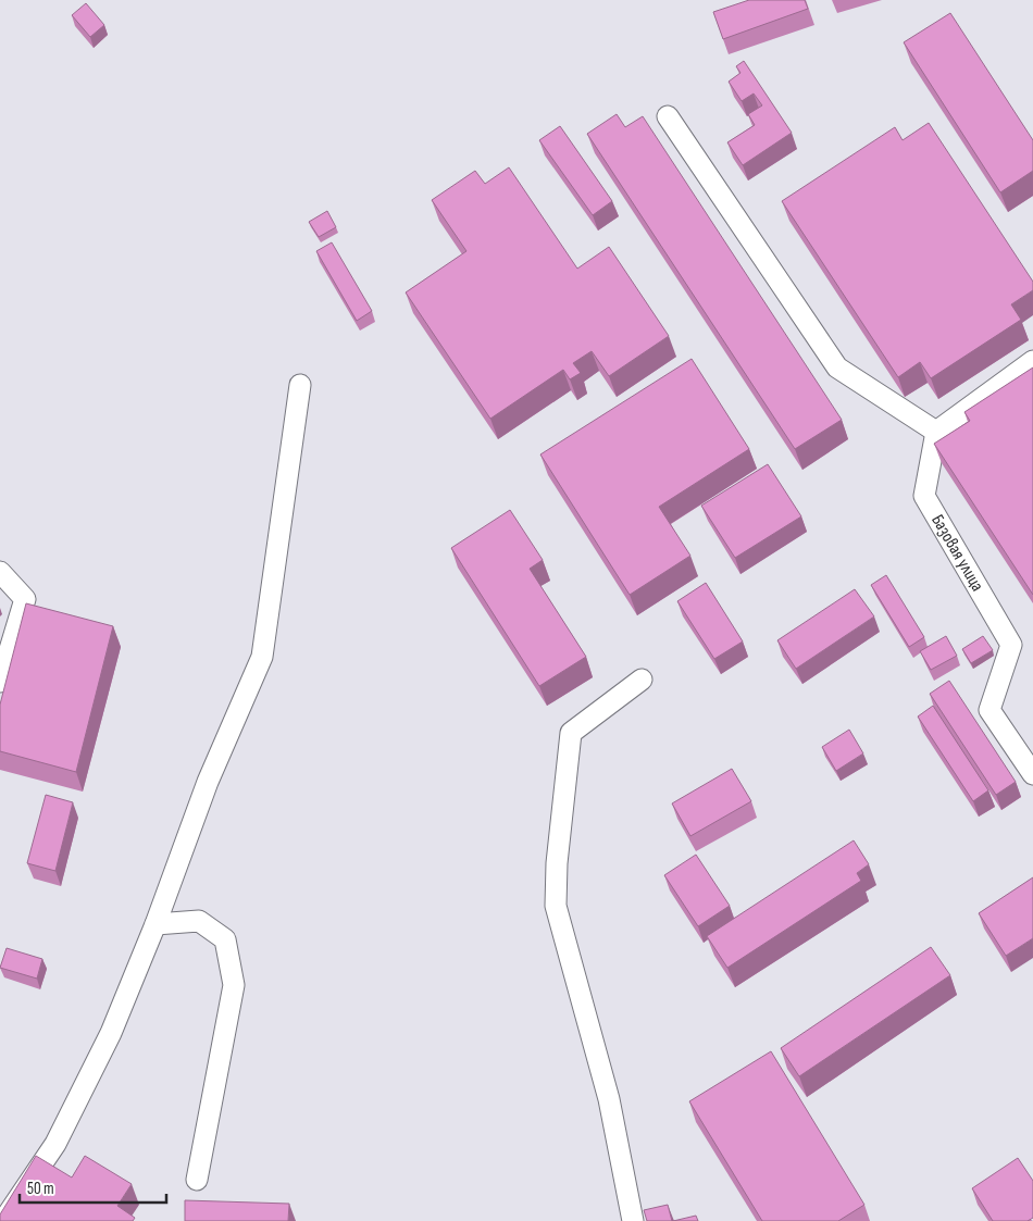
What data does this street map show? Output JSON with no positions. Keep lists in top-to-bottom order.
{
  "streets": {
    "street": ["Базовая улица"]
  },
  "scale_bar": "50 m"
}
